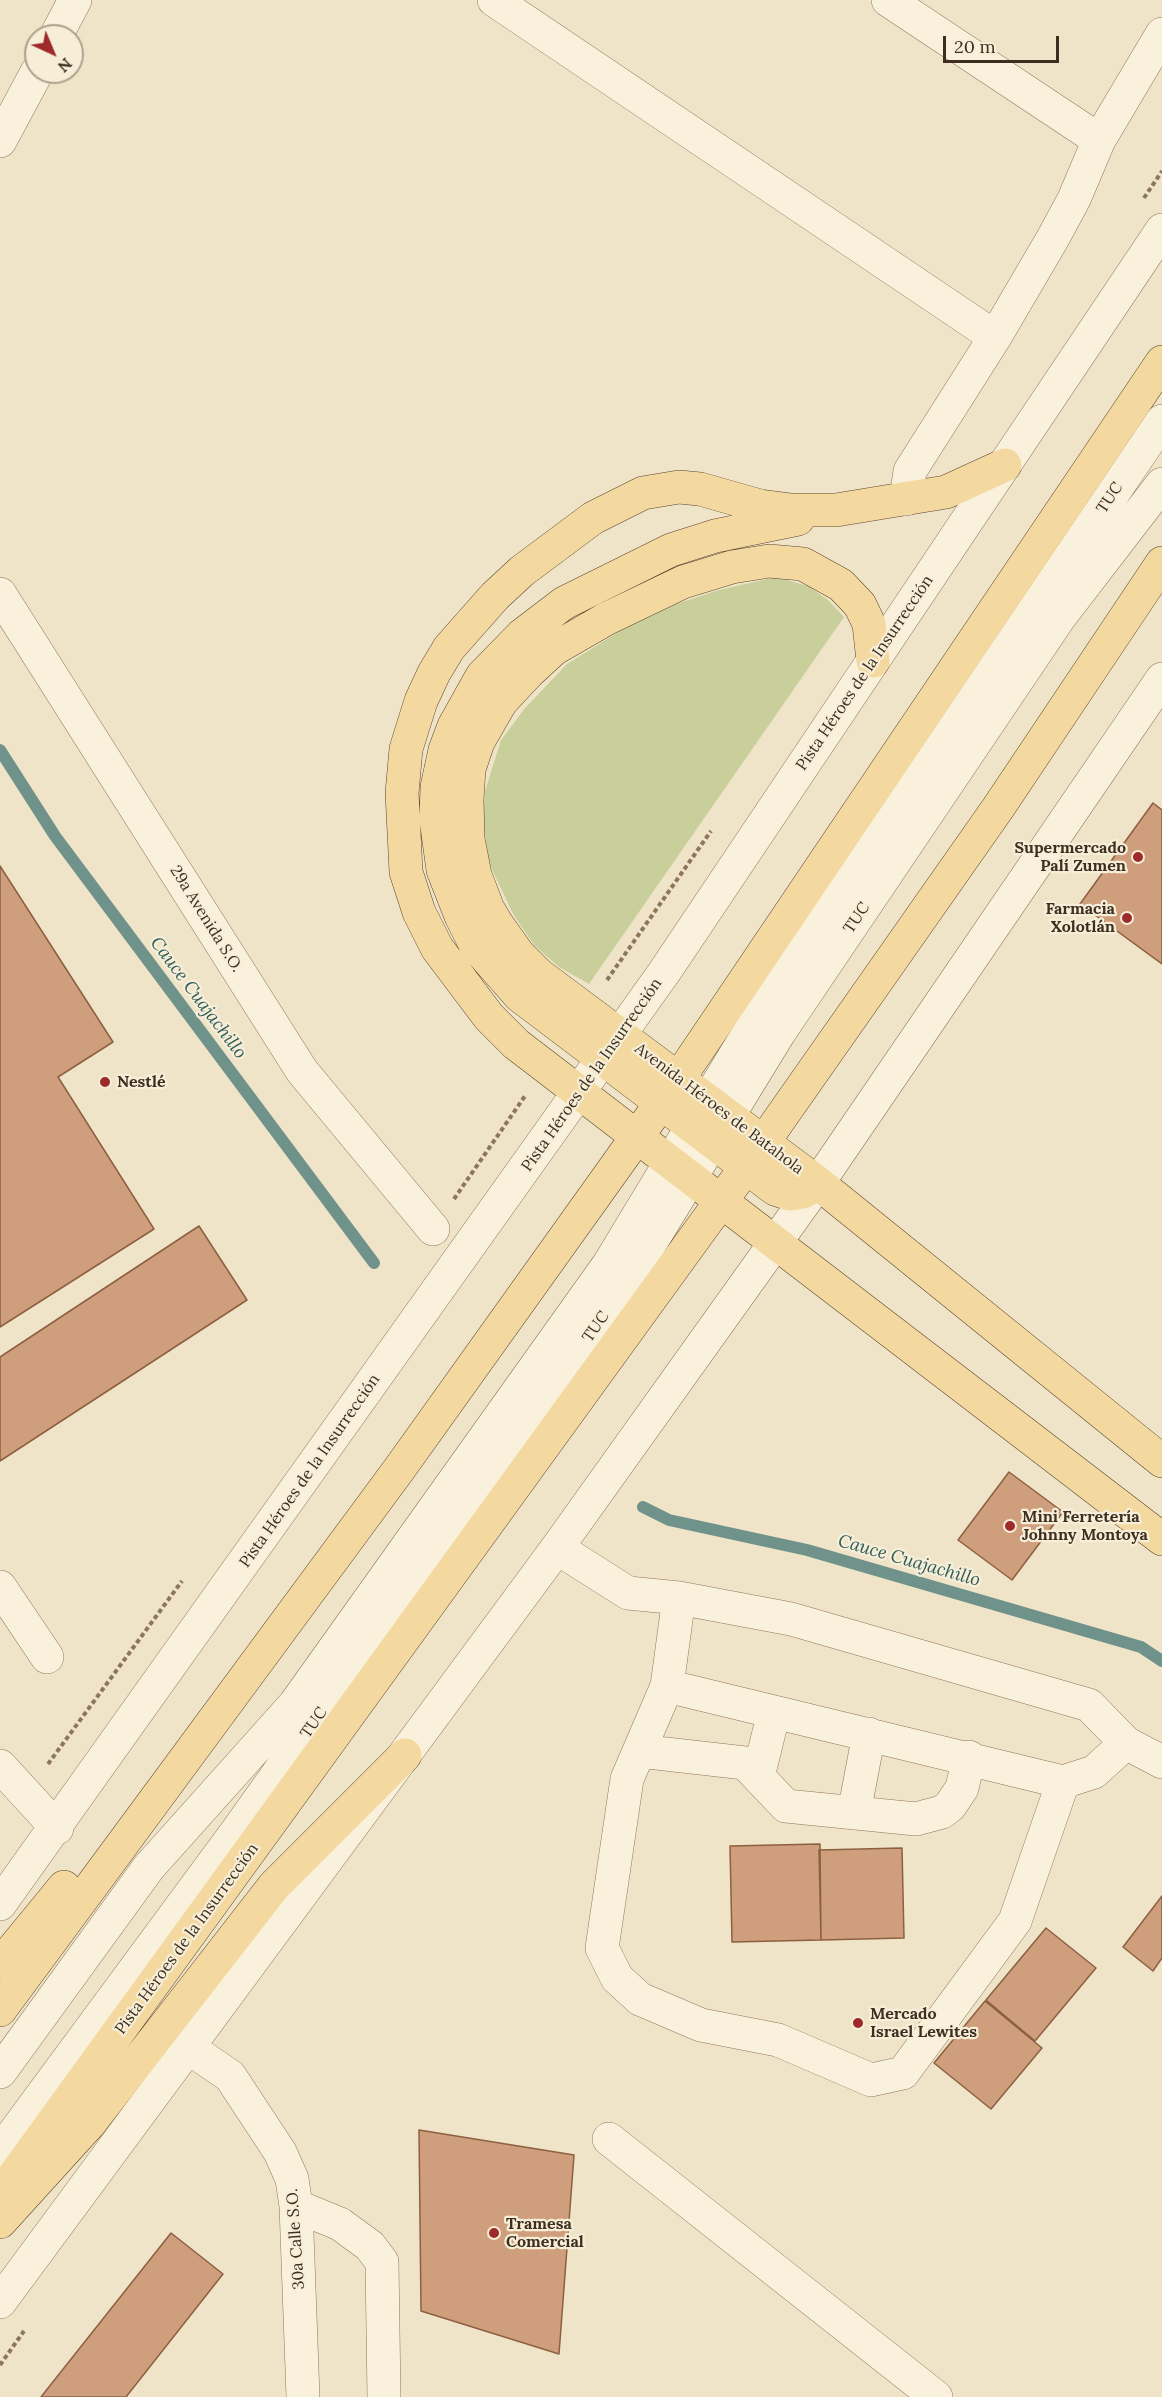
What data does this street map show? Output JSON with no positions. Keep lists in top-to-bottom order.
{
  "streets": {
    "main road": ["Pista Héroes de la Insurrección", "Avenida Héroes de Batahola"],
    "street": ["TUC", "29a Avenida S.O.", "30a Calle S.O."]
  },
  "crossings": [
    ["TUC", "Avenida Héroes de Batahola"],
    ["Pista Héroes de la Insurrección", "Avenida Héroes de Batahola"]
  ],
  "water": ["Cauce Cuajachillo"],
  "places": [
    "Supermercado Palí Zumen",
    "Farmacia Xolotlán",
    "Nestlé",
    "Mini Ferretería Johnny Montoya",
    "Mercado Israel Lewites",
    "Tramesa Comercial"
  ],
  "scale_bar": "20 m",
  "north": "bottom right"
}
